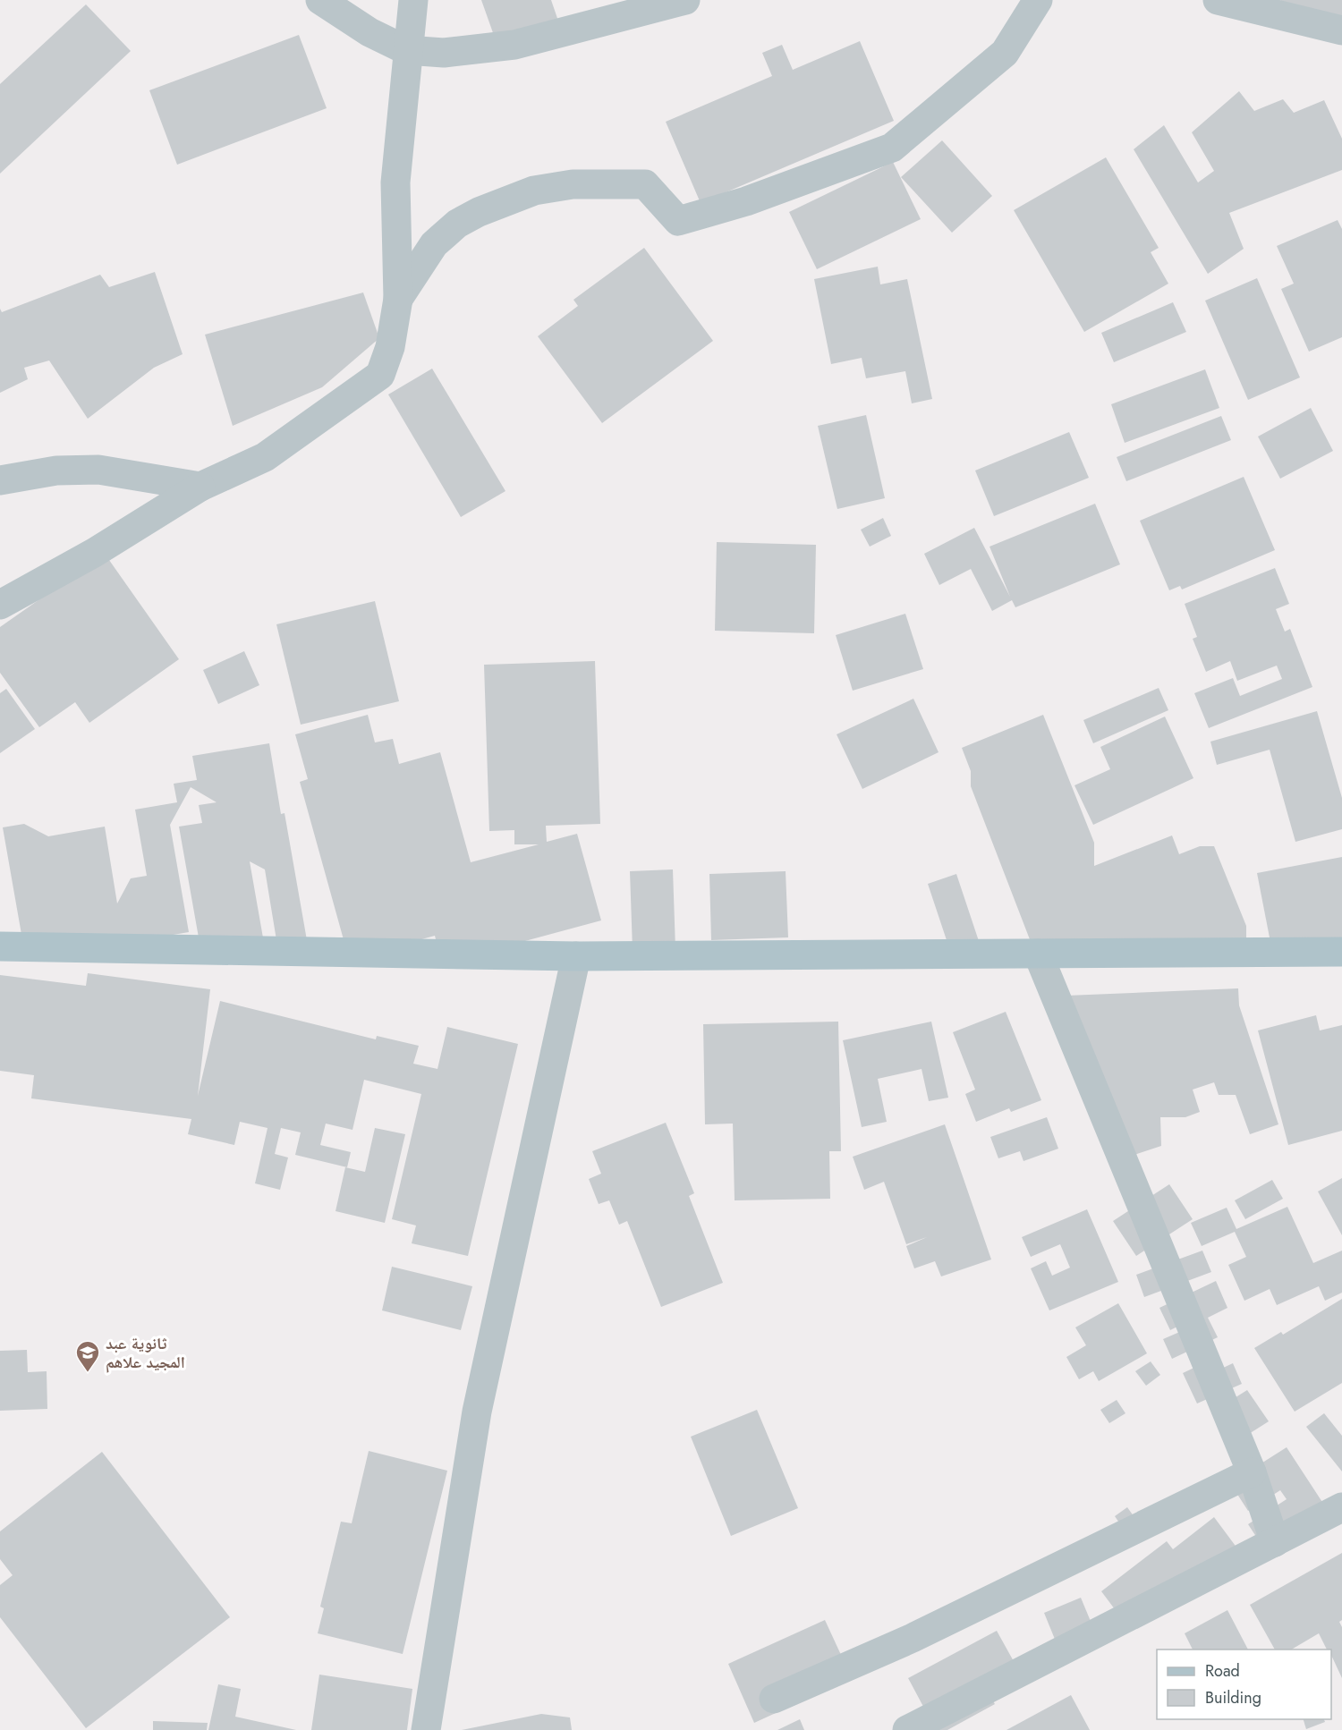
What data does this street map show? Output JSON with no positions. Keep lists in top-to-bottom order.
{
  "places": {
    "school or university": ["ثانوية عبد المجيد علاهم"]
  },
  "legend": ["Road", "Building"]
}
